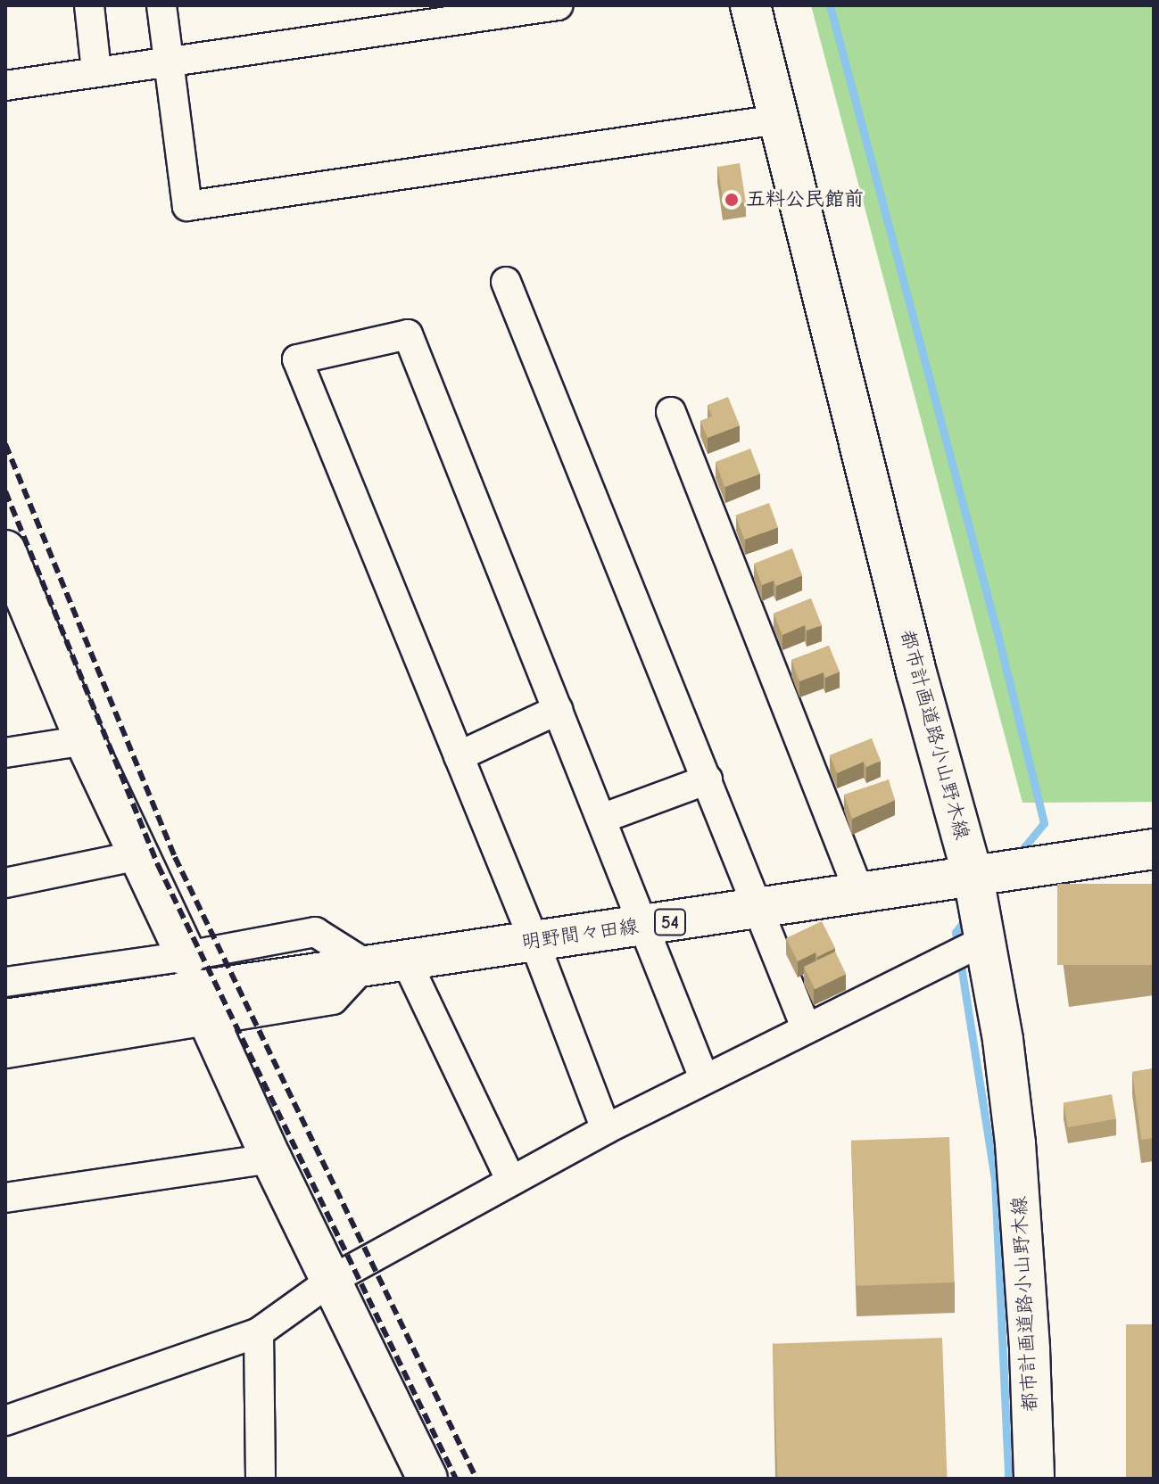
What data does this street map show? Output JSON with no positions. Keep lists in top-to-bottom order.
{
  "streets": {
    "street": ["都市計画道路小山野木線", "54", "明野間々田線"]
  },
  "crossings": [
    ["都市計画道路小山野木線", "明野間々田線"]
  ],
  "places": ["五料公民館前"]
}
